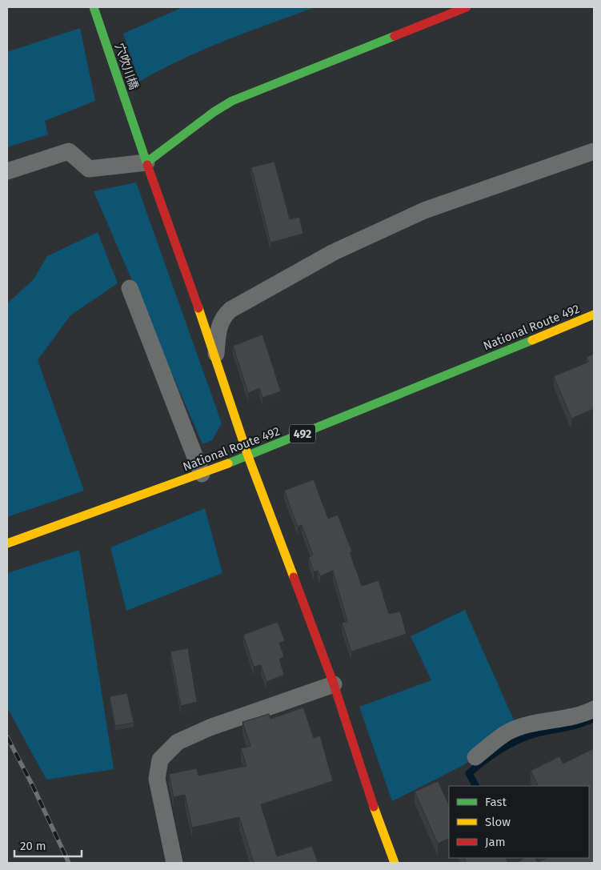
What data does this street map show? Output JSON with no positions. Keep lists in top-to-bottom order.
{
  "streets": {
    "main road": ["穴吹川橋", "National Route 492", "492"]
  },
  "crossings": [
    ["穴吹川橋", "National Route 492"]
  ],
  "legend": ["Fast", "Slow", "Jam"],
  "scale_bar": "20 m"
}
